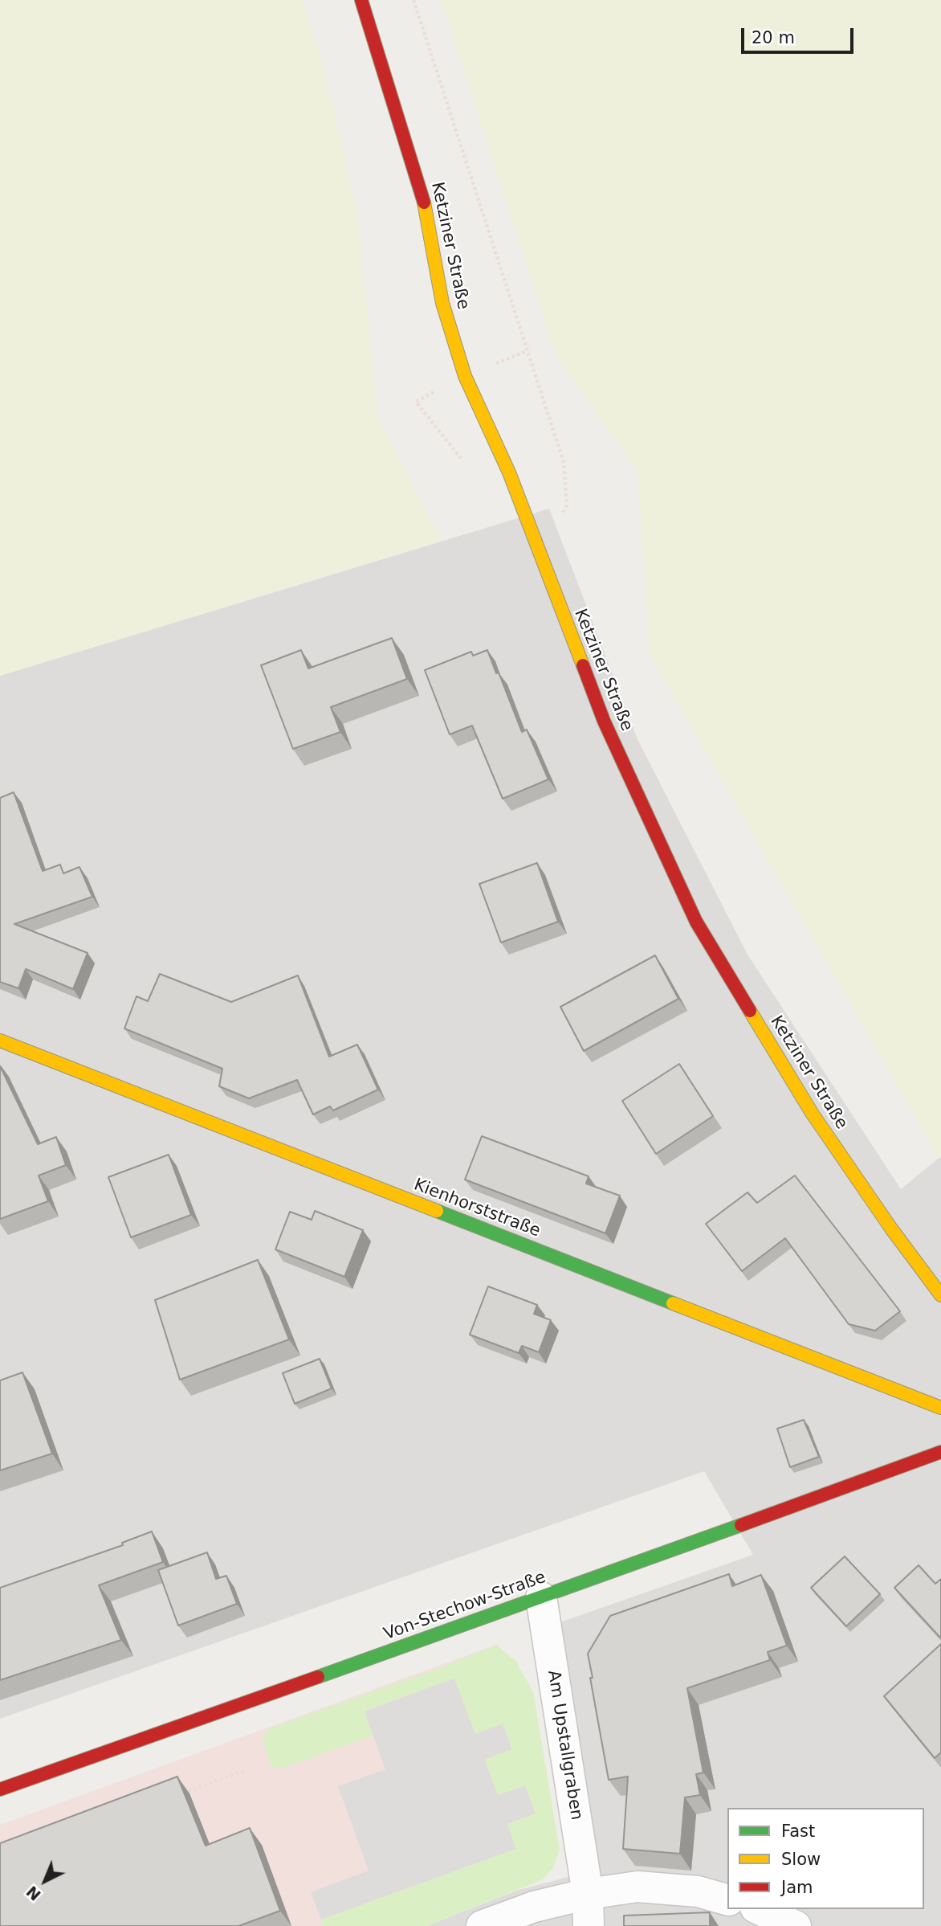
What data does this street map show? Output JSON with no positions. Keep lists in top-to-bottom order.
{
  "streets": {
    "street": [
      "Ketziner Straße",
      "Kienhorststraße",
      "Von-Stechow-Straße",
      "Am Upstallgraben"
    ]
  },
  "crossings": [
    ["Von-Stechow-Straße", "Am Upstallgraben"]
  ],
  "legend": ["Fast", "Slow", "Jam"],
  "scale_bar": "20 m",
  "north": "bottom left"
}
